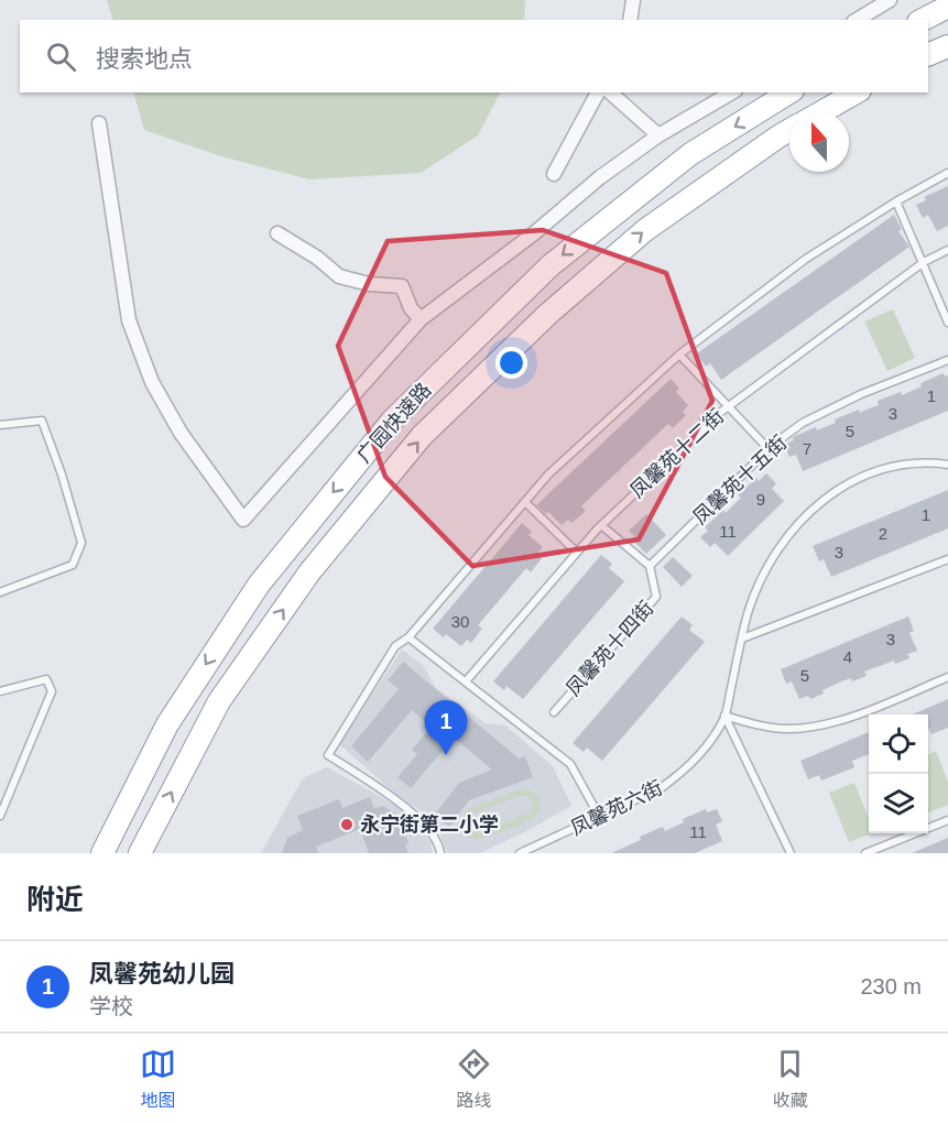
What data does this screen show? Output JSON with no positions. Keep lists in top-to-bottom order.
{
  "streets": {
    "highway": ["广园快速路"],
    "lane": [
      "凤馨苑十二街",
      "凤馨苑十五街",
      "凤馨苑十四街",
      "凤馨苑六街"
    ]
  },
  "crossings": [
    ["凤馨苑十五街", "凤馨苑十四街"]
  ],
  "places": ["永宁街第二小学"],
  "house_numbers": [
    "1",
    "3",
    "5",
    "7",
    "9",
    "1",
    "11",
    "2",
    "3",
    "30",
    "3",
    "4",
    "5",
    "11"
  ],
  "north": "top",
  "page": {
    "search": "搜索地点",
    "pins": "1",
    "heading": "附近",
    "list": [
      {
        "mark": "1",
        "name": "凤馨苑幼儿园",
        "note": "学校",
        "value": "230 m"
      }
    ],
    "nav": ["地图", "路线", "收藏"]
  }
}
